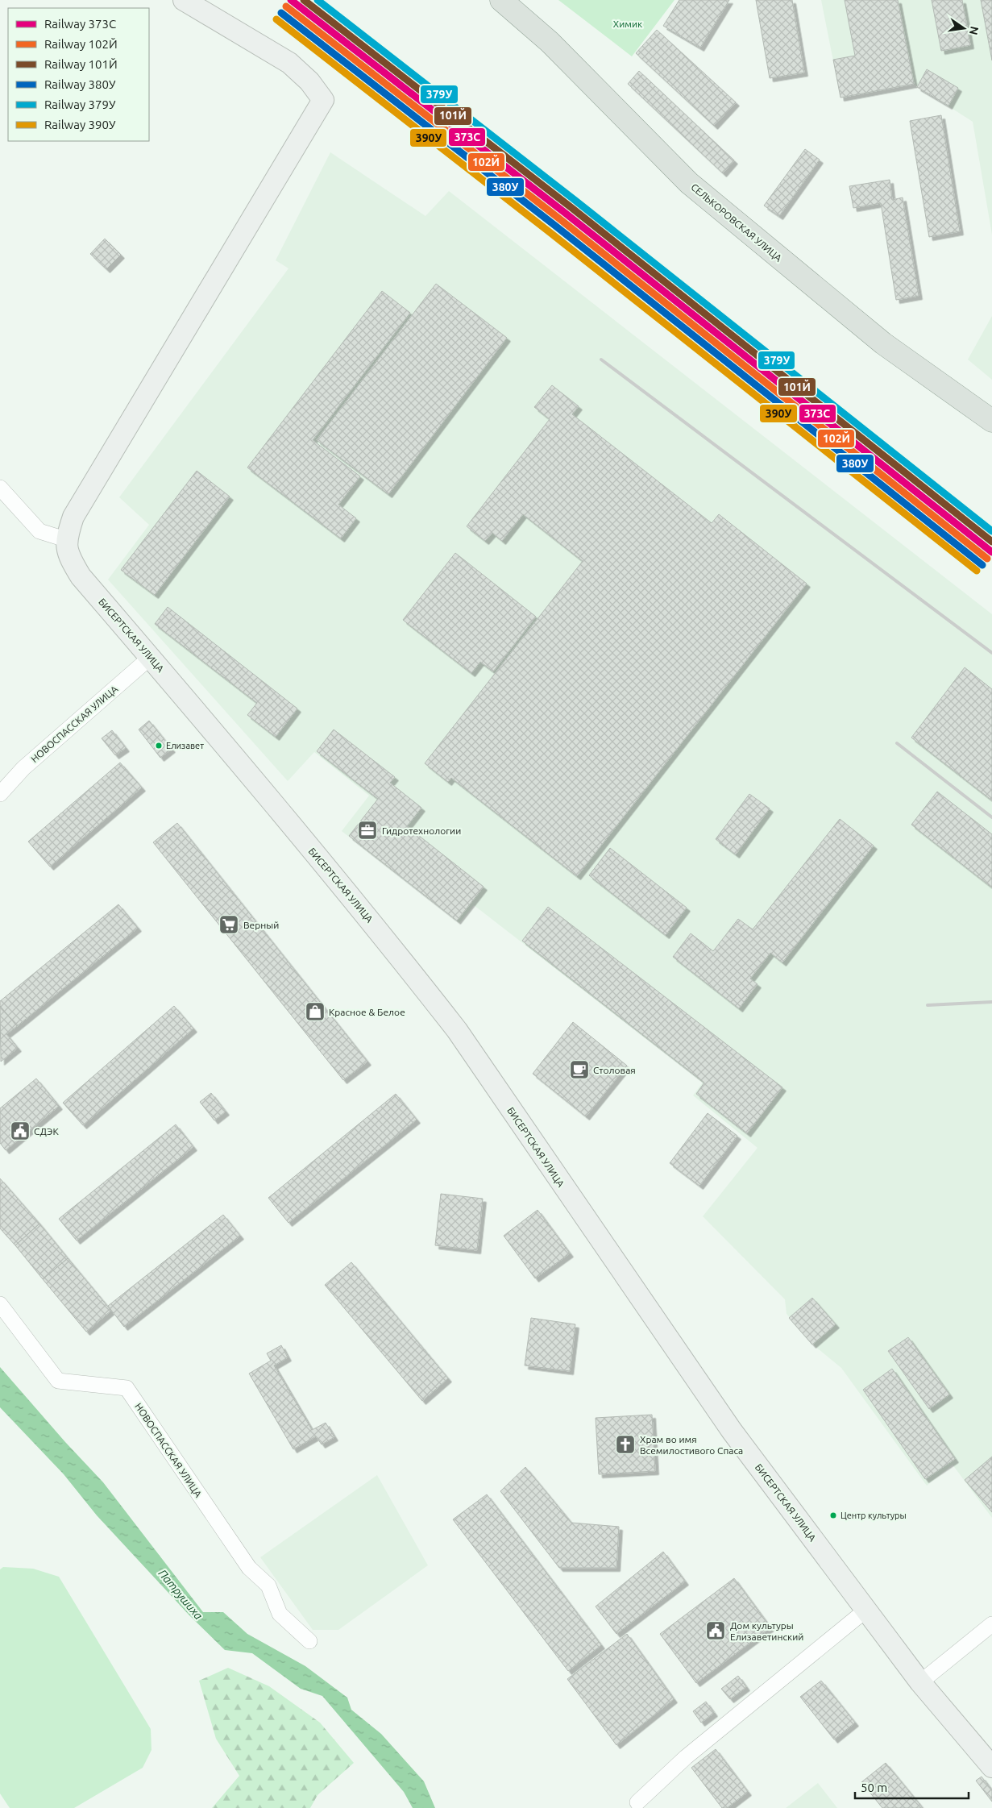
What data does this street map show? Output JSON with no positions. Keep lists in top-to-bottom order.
{
  "streets": {
    "main road": ["СЕЛЬКОРОВСКАЯ УЛИЦА", "БИСЕРТСКАЯ УЛИЦА"],
    "street": ["НОВОСПАССКАЯ УЛИЦА"]
  },
  "crossings": [
    ["БИСЕРТСКАЯ УЛИЦА", "НОВОСПАССКАЯ УЛИЦА"]
  ],
  "water": ["Патрушиха"],
  "parks": ["Химик"],
  "places": {
    "other": ["Елизавет", "Центр культуры"],
    "office": ["Гидротехнологии"],
    "supermarket": ["Верный"],
    "shop": ["Красное & Белое"],
    "cafe": ["Столовая"],
    "public building": ["СДЭК", "Дом культуры Елизаветинский"],
    "church": ["Храм во имя Всемилостивого Спаса"]
  },
  "lines": [
    "rail line 373C",
    "rail line 101Й",
    "rail line 379У",
    "rail line 102Й",
    "rail line 380У",
    "rail line 390У"
  ],
  "legend": [
    "Railway 373C",
    "Railway 102Й",
    "Railway 101Й",
    "Railway 380У",
    "Railway 379У",
    "Railway 390У"
  ],
  "scale_bar": "50 m",
  "north": "right"
}
